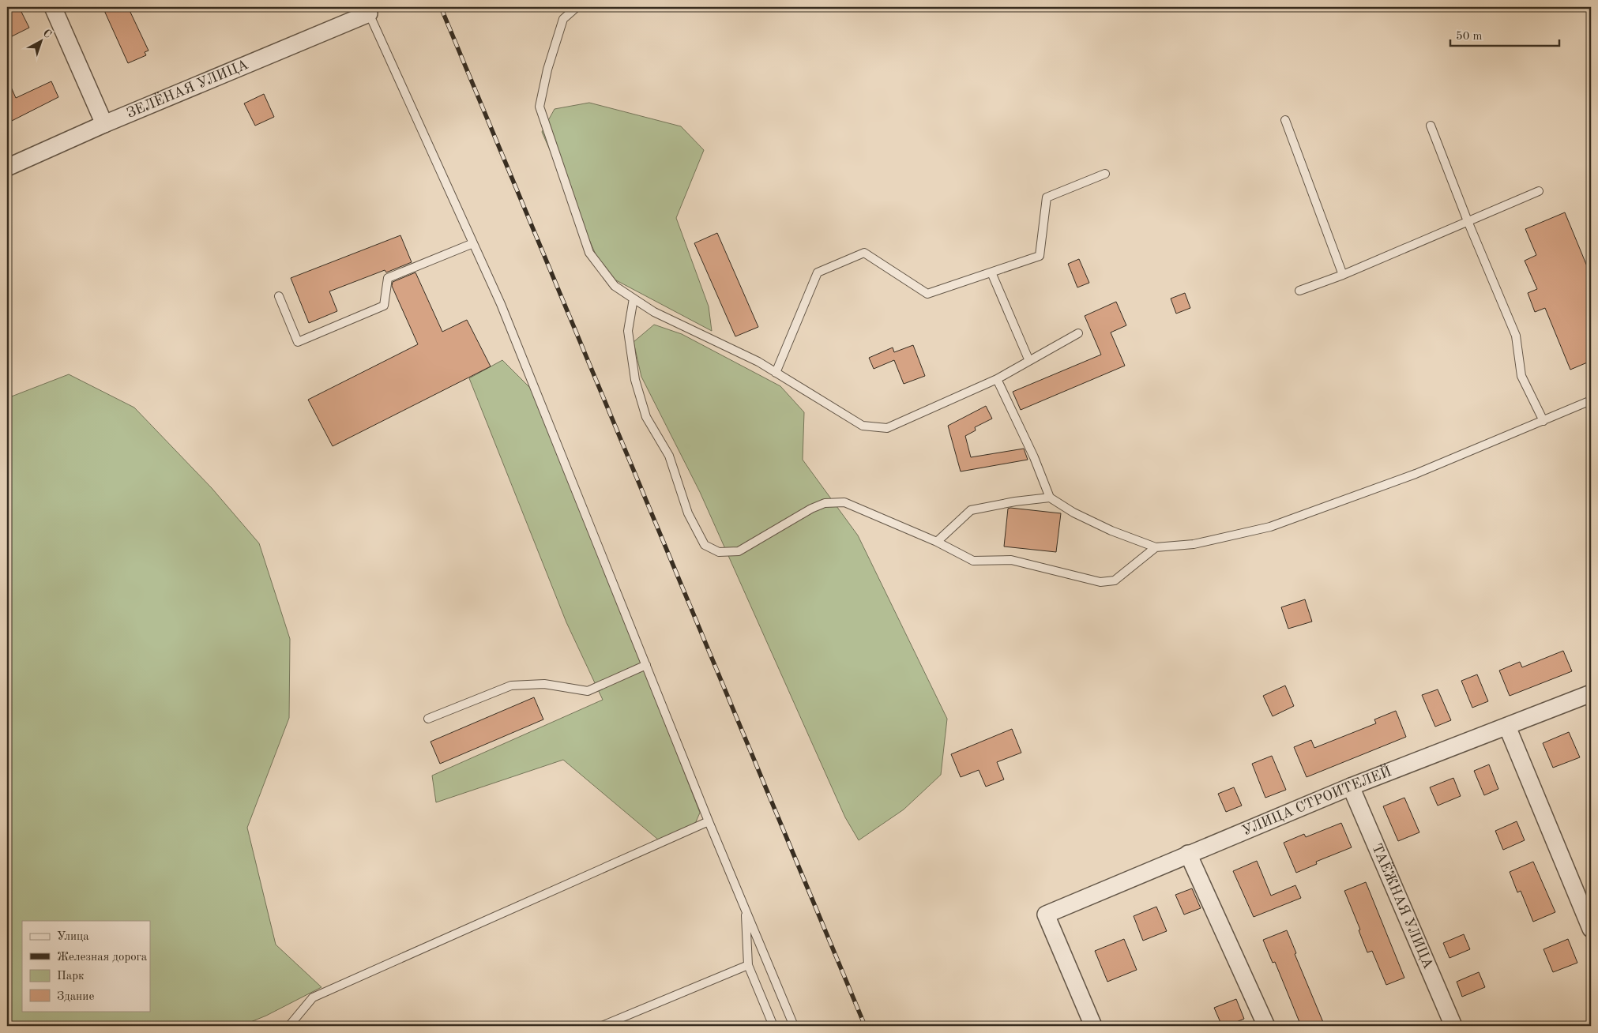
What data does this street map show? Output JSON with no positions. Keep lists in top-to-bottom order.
{
  "streets": {
    "street": ["ЗЕЛЁНАЯ УЛИЦА", "УЛИЦА СТРОИТЕЛЕЙ", "ТАЁЖНАЯ УЛИЦА"]
  },
  "crossings": [
    ["УЛИЦА СТРОИТЕЛЕЙ", "ТАЁЖНАЯ УЛИЦА"]
  ],
  "legend": [
    "Улица",
    "Железная дорога",
    "Парк",
    "Здание"
  ],
  "scale_bar": "50 m",
  "north": "top right"
}
